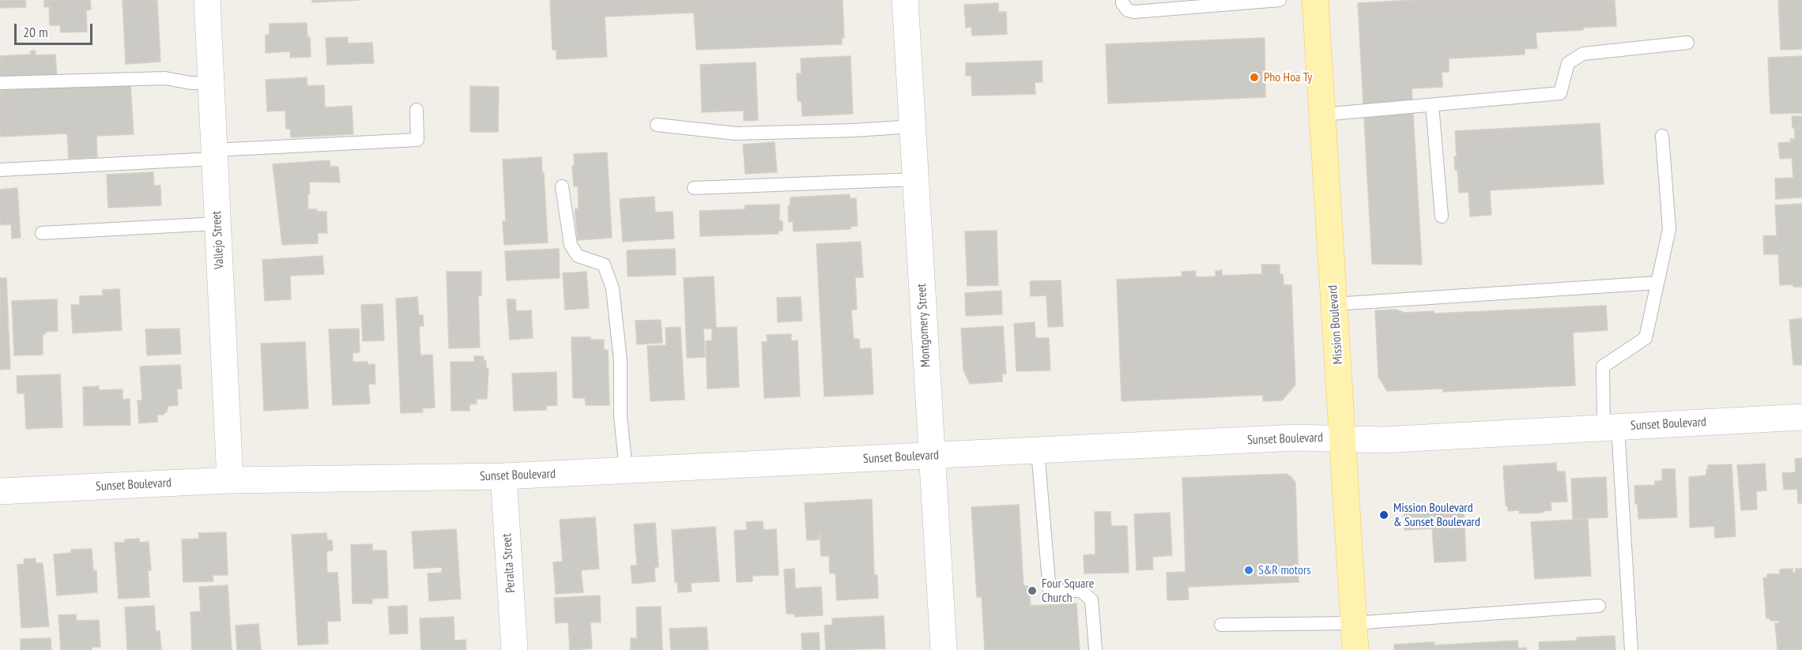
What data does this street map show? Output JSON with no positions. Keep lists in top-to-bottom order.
{
  "streets": {
    "main road": ["Mission Boulevard"],
    "street": [
      "Vallejo Street",
      "Montgomery Street",
      "Sunset Boulevard",
      "Peralta Street"
    ]
  },
  "crossings": [
    ["Vallejo Street", "Sunset Boulevard"],
    ["Mission Boulevard", "Sunset Boulevard"],
    ["Montgomery Street", "Sunset Boulevard"],
    ["Sunset Boulevard", "Peralta Street"]
  ],
  "places": [
    "Pho Hoa Ty",
    "Mission Boulevard & Sunset Boulevard",
    "S&R motors",
    "Four Square Church"
  ],
  "scale_bar": "20 m"
}
